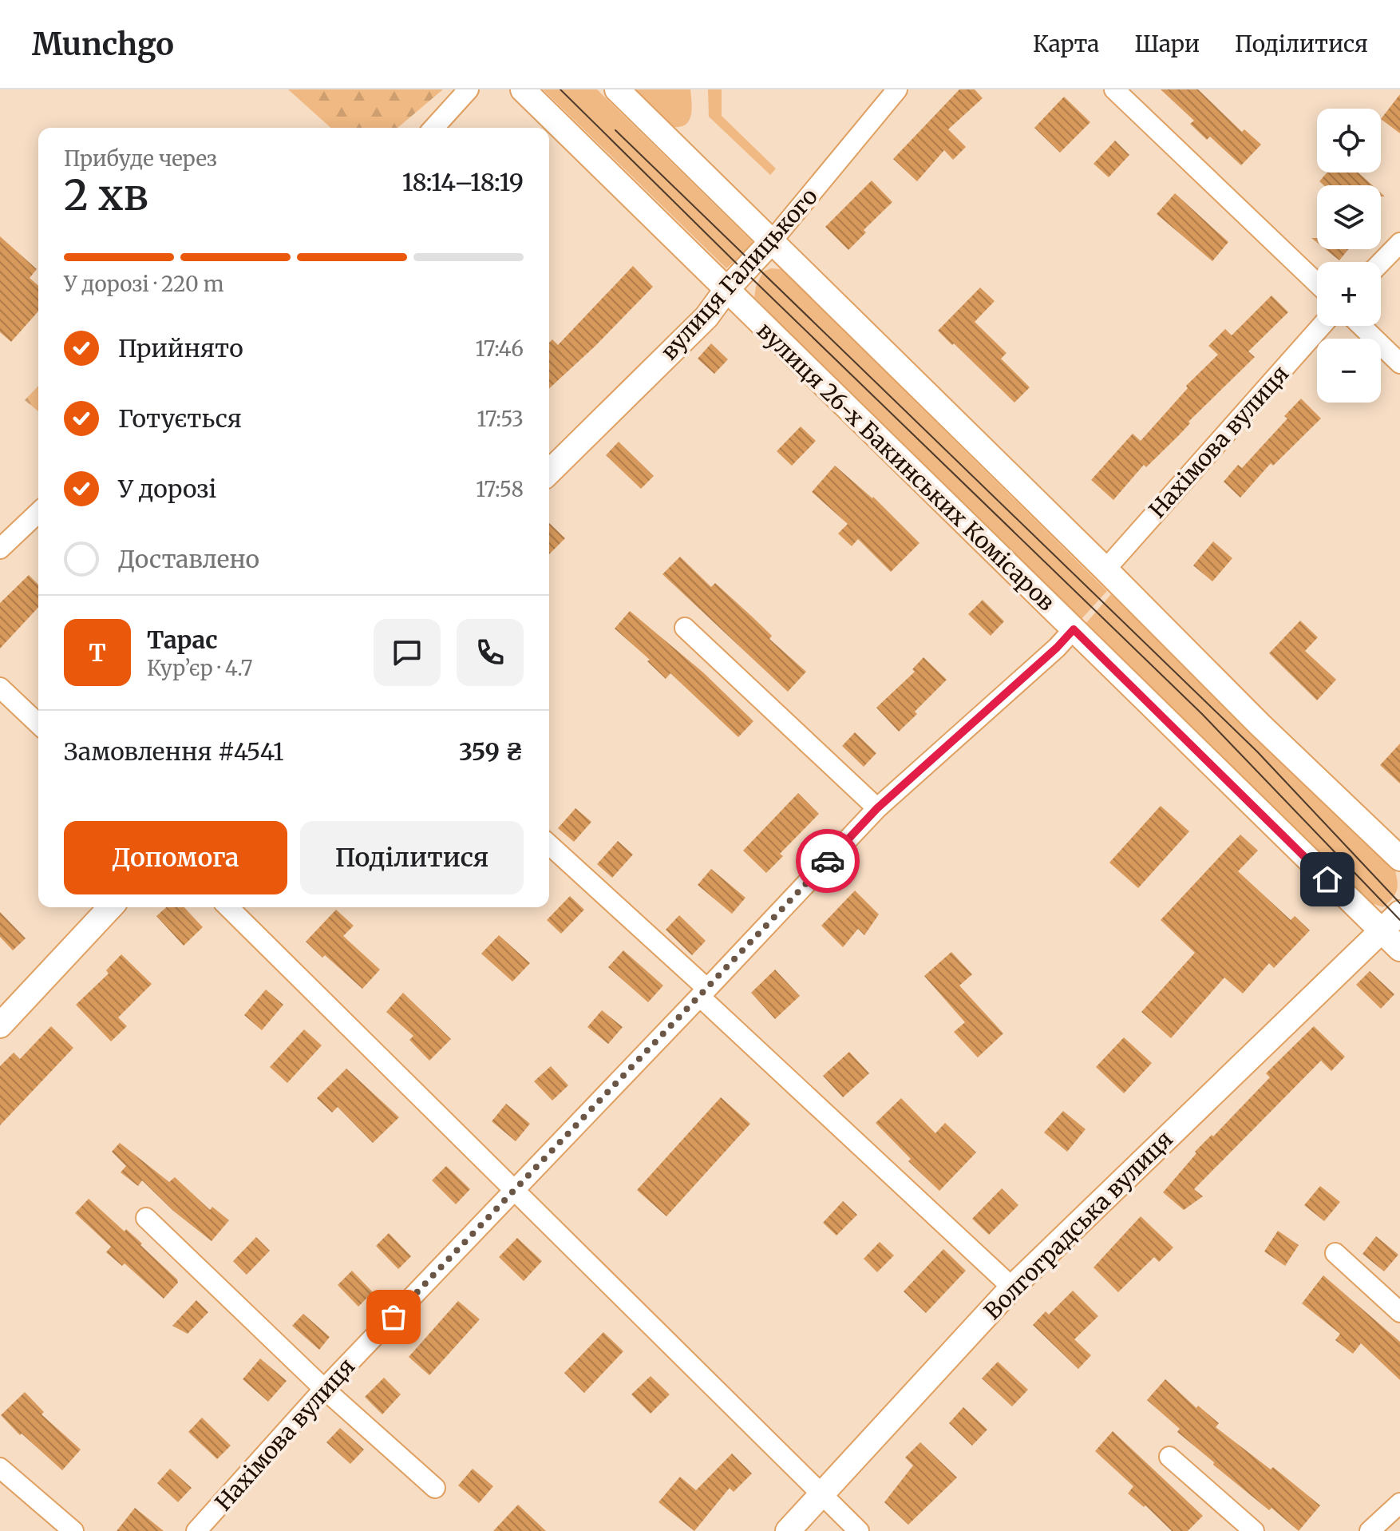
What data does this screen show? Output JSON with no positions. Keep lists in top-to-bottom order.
{
  "streets": {
    "street": [
      "вулиця Галицького",
      "Нахімова вулиця",
      "вулиця 26-х Бакинських Комісаров",
      "Волгоградська вулиця"
    ]
  },
  "crossings": [
    ["вулиця Галицького", "вулиця 26-х Бакинських Комісаров"],
    ["Нахімова вулиця", "вулиця 26-х Бакинських Комісаров"],
    ["вулиця 26-х Бакинських Комісаров", "Волгоградська вулиця"]
  ],
  "page": {
    "header": "Munchgo",
    "nav": ["Карта", "Шари", "Поділитися"],
    "map_buttons": ["+", "−"],
    "heading": ["2 хв", "Прибуде через", "18:14–18:19"],
    "panel": [
      "Тарас",
      "Кур’єр · 4.7",
      "Замовлення #4541",
      "359 ₴"
    ],
    "bar": "У дорозі · 220 m",
    "list": [
      ["Прийнято", "17:46"],
      ["Готується", "17:53"],
      ["У дорозі", "17:58"],
      "Доставлено"
    ],
    "round": "Т",
    "buttons": ["Допомога", "Поділитися"]
  }
}
